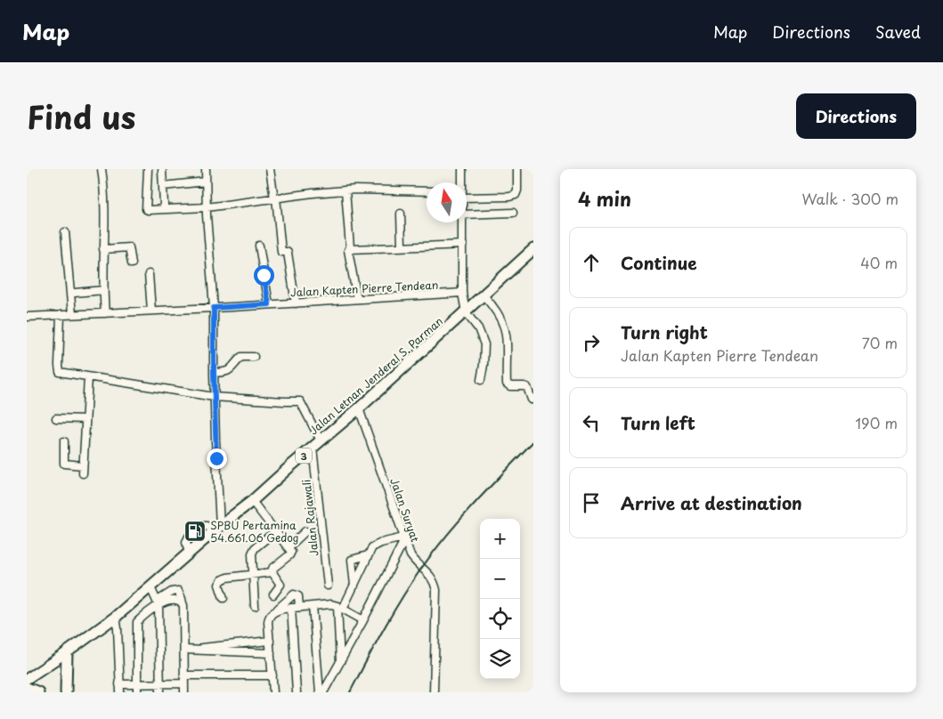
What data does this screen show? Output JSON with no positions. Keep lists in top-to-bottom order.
{
  "streets": {
    "highway": ["Jalan Letnan Jenderal S. Parman", "3"],
    "street": ["Jalan Kapten Pierre Tendean", "Jalan Suryat", "Jalan Rajawali"]
  },
  "crossings": [
    ["Jalan Letnan Jenderal S. Parman", "Jalan Suryat"],
    ["Jalan Letnan Jenderal S. Parman", "Jalan Rajawali"]
  ],
  "places": {
    "fuel station": ["SPBU Pertamina 54.661.06 Gedog"]
  },
  "north": "top",
  "page": {
    "header": "Map",
    "nav": ["Map", "Directions", "Saved"],
    "title": "Find us",
    "buttons": "Directions",
    "heading": ["4 min", "Walk · 300 m"],
    "list": [
      ["Continue", "40 m"],
      ["Turn right", "Jalan Kapten Pierre Tendean", "70 m"],
      ["Turn left", "190 m"],
      "Arrive at destination"
    ],
    "map_buttons": ["+", "−"]
  }
}
